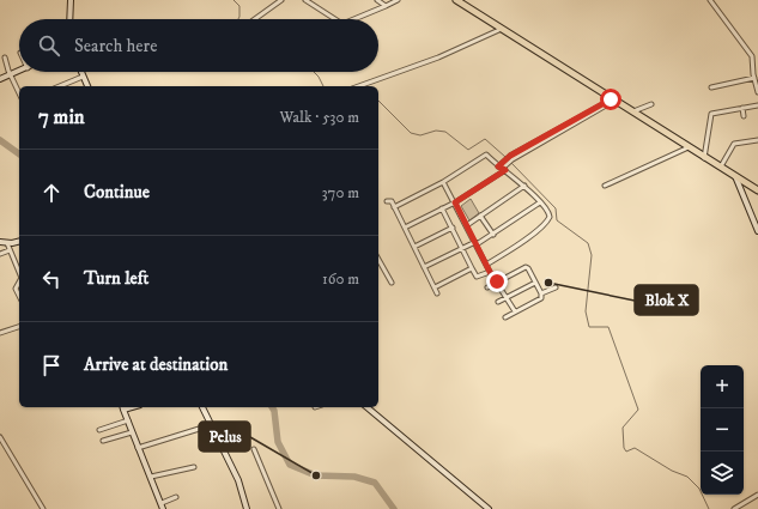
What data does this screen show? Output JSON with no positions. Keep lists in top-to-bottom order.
{
  "places": ["Blok X", "Pelus"],
  "page": {
    "search": "Search here",
    "heading": ["7 min", "Walk · 530 m"],
    "list": [
      ["Continue", "370 m"],
      ["Turn left", "160 m"],
      "Arrive at destination"
    ],
    "map_buttons": ["+", "−"]
  }
}
